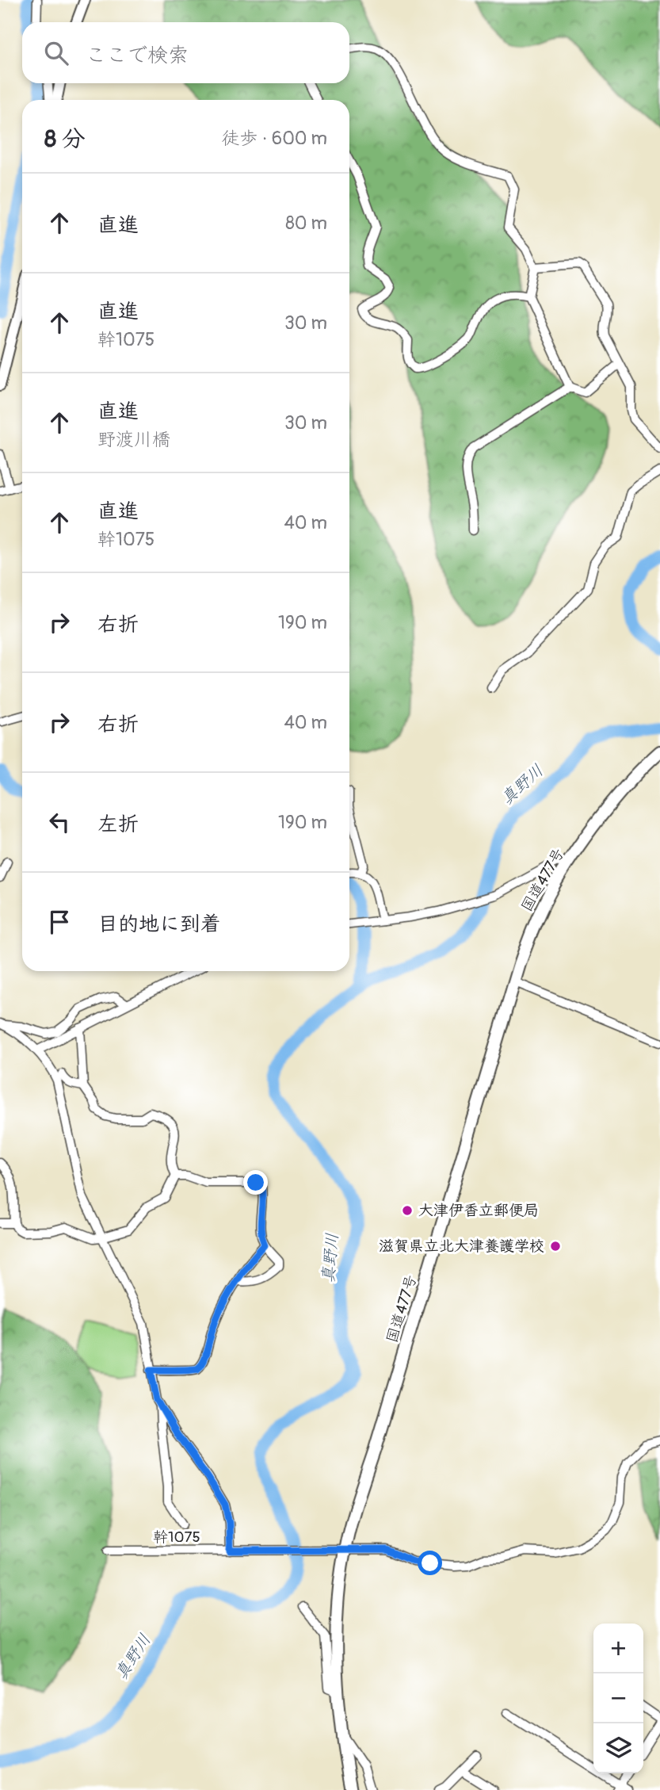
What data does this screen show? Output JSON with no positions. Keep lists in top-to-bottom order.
{
  "streets": {
    "highway": ["国道477号"],
    "street": ["幹1075"]
  },
  "crossings": [
    ["国道477号", "幹1075"]
  ],
  "water": ["真野川"],
  "places": ["大津伊香立郵便局", "滋賀県立北大津養護学校"],
  "page": {
    "search": "ここで検索",
    "heading": ["8 分", "徒歩 · 600 m"],
    "list": [
      ["直進", "80 m"],
      ["直進", "幹1075", "30 m"],
      ["直進", "野渡川橋", "30 m"],
      ["直進", "幹1075", "40 m"],
      ["右折", "190 m"],
      ["右折", "40 m"],
      ["左折", "190 m"],
      "目的地に到着"
    ],
    "map_buttons": ["+", "−"]
  }
}
